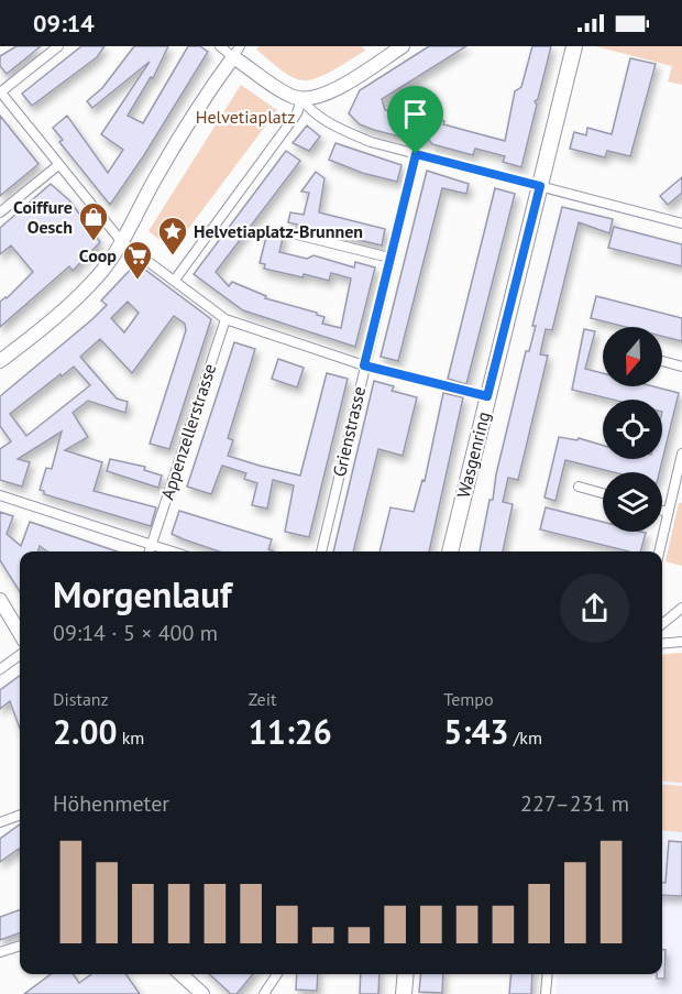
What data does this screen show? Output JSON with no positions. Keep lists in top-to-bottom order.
{
  "streets": {
    "main road": ["Wasgenring"],
    "street": ["Appenzellerstrasse", "Grienstrasse"]
  },
  "parks": ["Helvetiaplatz"],
  "places": {
    "shop": ["Coiffure Oesch"],
    "place": ["Helvetiaplatz-Brunnen"],
    "supermarket": ["Coop"]
  },
  "north": "bottom",
  "page": {
    "status": "09:14",
    "heading": ["Morgenlauf", "09:14 · 5 × 400 m"],
    "stats": [
      ["Distanz", "2.00 km"],
      ["Zeit", "11:26"],
      ["Tempo", "5:43 /km"]
    ],
    "chart": ["Höhenmeter", "227–231 m"]
  }
}
